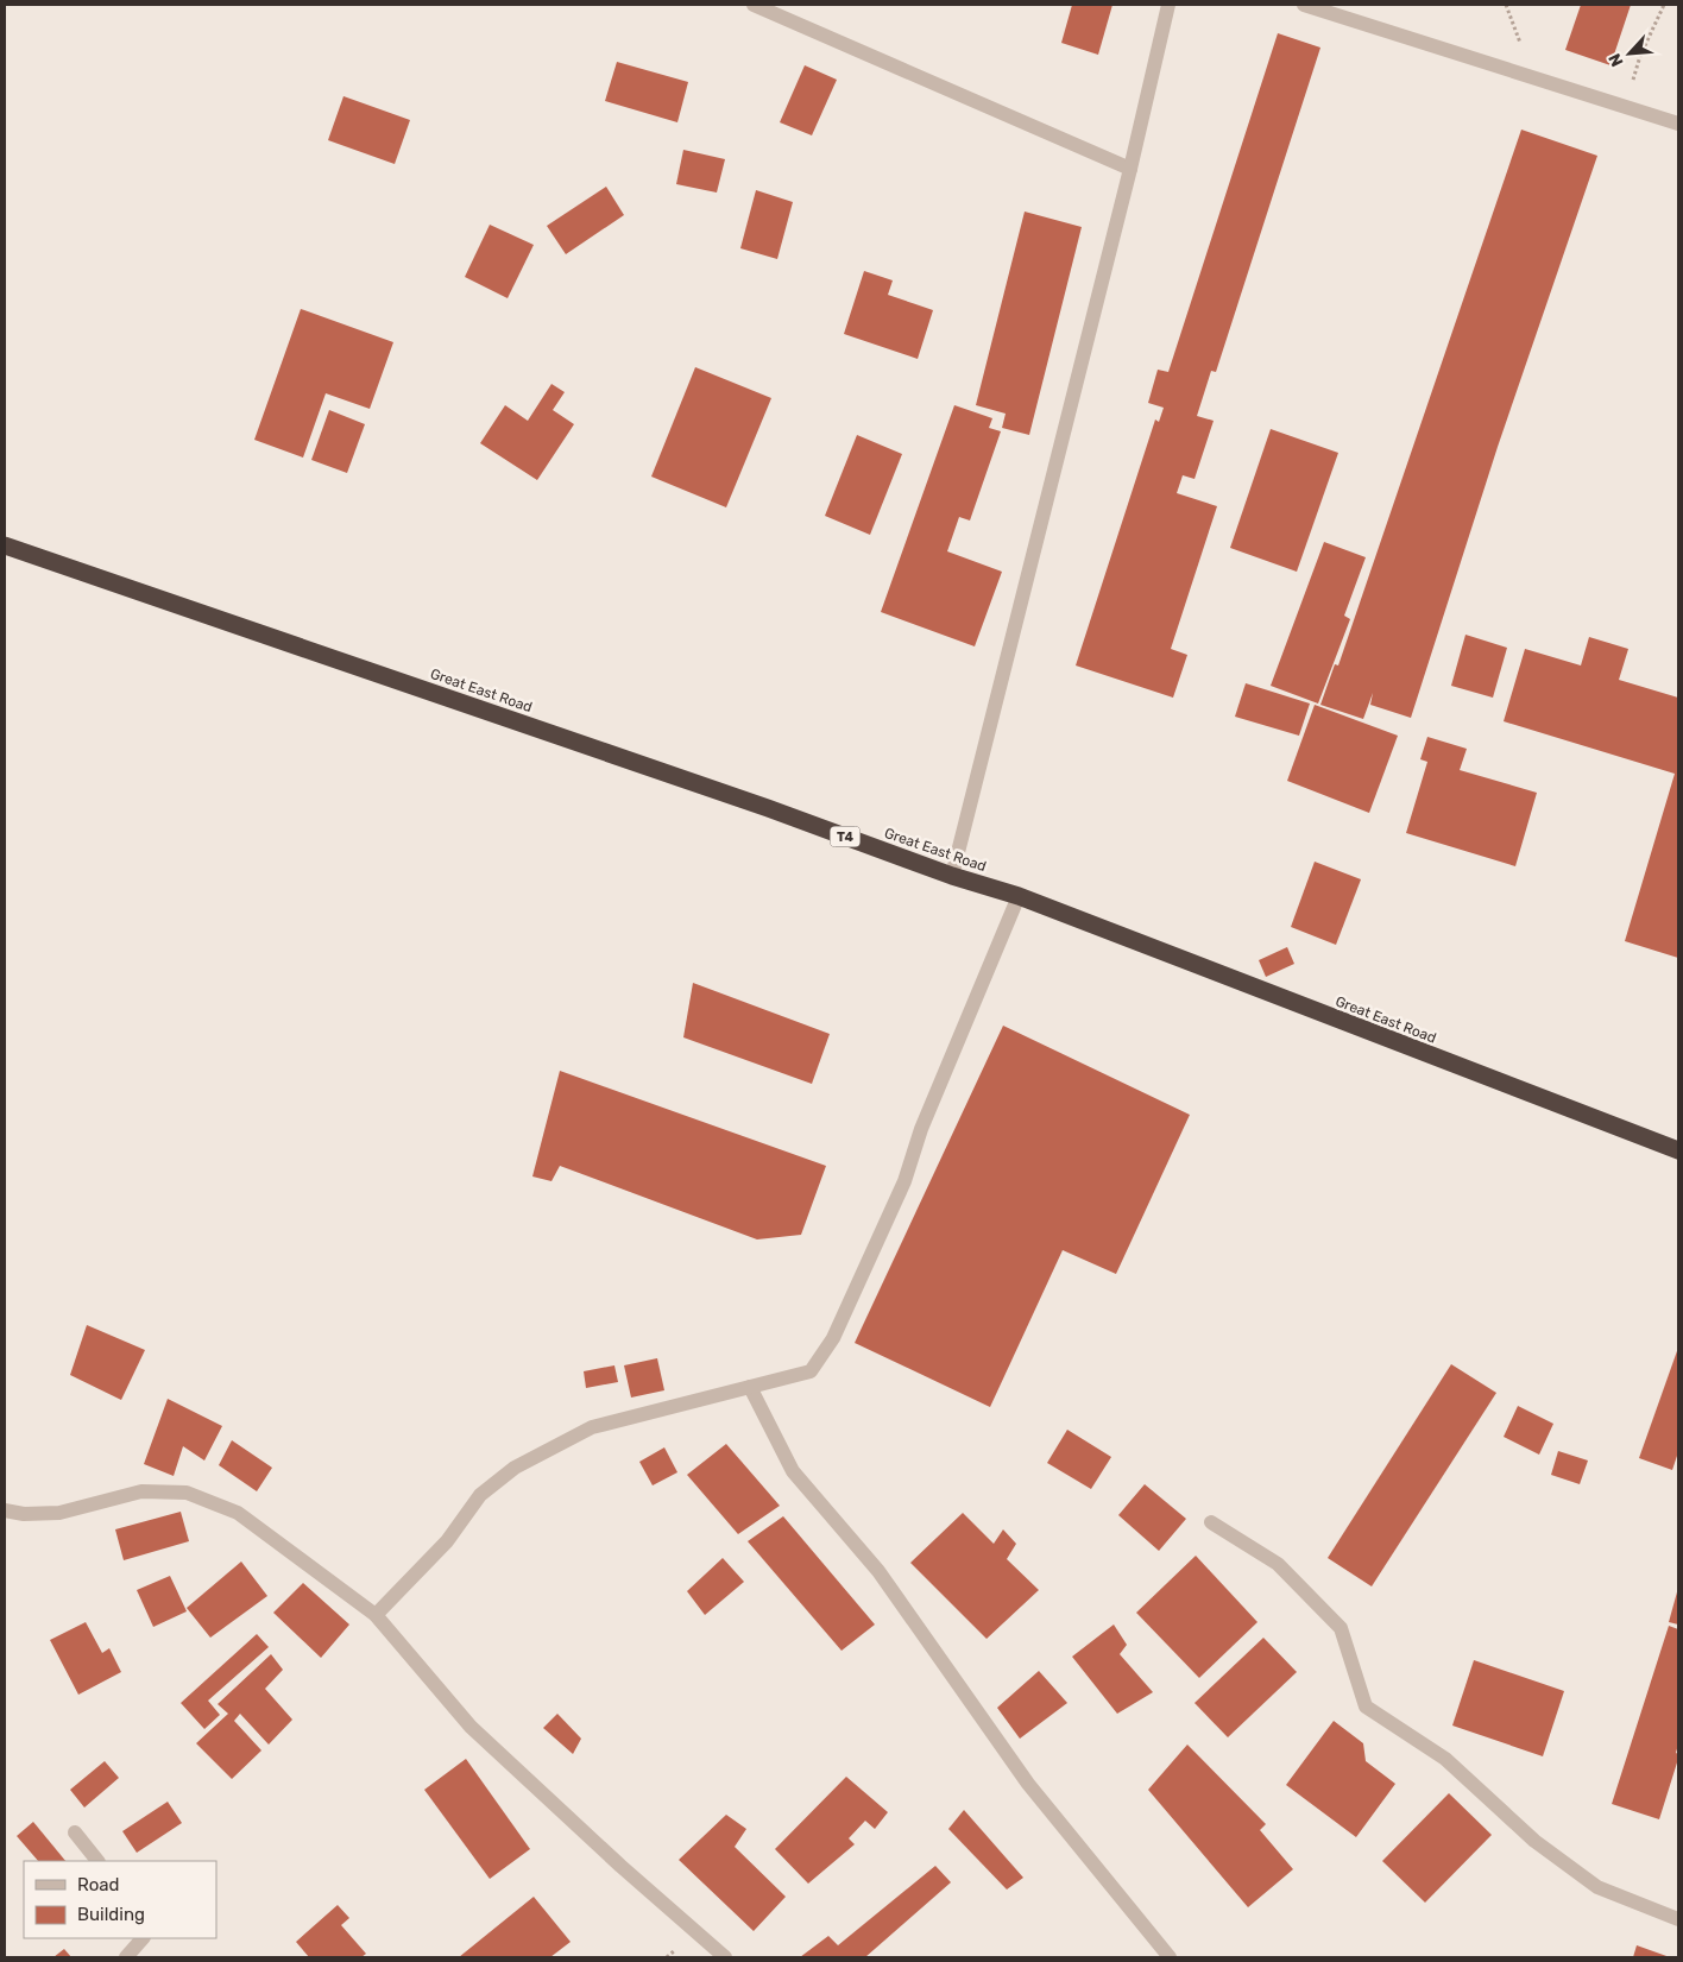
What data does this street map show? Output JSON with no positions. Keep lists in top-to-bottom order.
{
  "streets": {
    "highway": ["Great East Road", "T4"]
  },
  "legend": ["Road", "Building"],
  "north": "bottom left"
}
